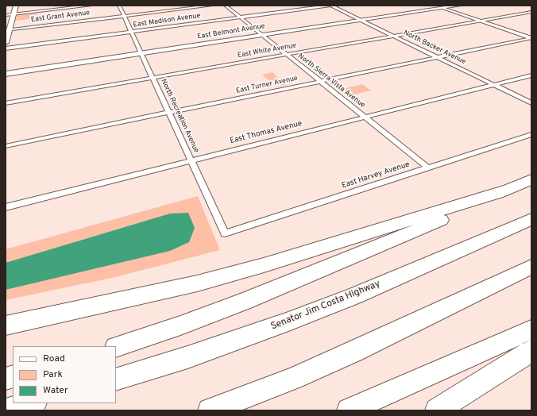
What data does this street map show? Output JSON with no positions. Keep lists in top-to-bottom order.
{
  "streets": {
    "highway": ["Senator Jim Costa Highway"],
    "main road": ["East Belmont Avenue"],
    "street": [
      "East Grant Avenue",
      "East Madison Avenue",
      "North Backer Avenue",
      "East White Avenue",
      "North Sierra Vista Avenue",
      "East Turner Avenue",
      "North Recreation Avenue",
      "East Thomas Avenue",
      "East Harvey Avenue"
    ]
  },
  "crossings": [
    ["East Grant Avenue", "North Recreation Avenue"],
    ["East Madison Avenue", "North Backer Avenue"],
    ["East Madison Avenue", "North Sierra Vista Avenue"],
    ["East Madison Avenue", "North Recreation Avenue"],
    ["East Belmont Avenue", "North Backer Avenue"],
    ["East Belmont Avenue", "North Sierra Vista Avenue"],
    ["East Belmont Avenue", "North Recreation Avenue"],
    ["North Backer Avenue", "East White Avenue"],
    ["North Backer Avenue", "East Turner Avenue"],
    ["North Backer Avenue", "East Thomas Avenue"],
    ["East White Avenue", "North Sierra Vista Avenue"],
    ["East White Avenue", "North Recreation Avenue"],
    ["North Sierra Vista Avenue", "East Turner Avenue"],
    ["North Sierra Vista Avenue", "East Thomas Avenue"],
    ["North Sierra Vista Avenue", "East Harvey Avenue"],
    ["East Turner Avenue", "North Recreation Avenue"],
    ["North Recreation Avenue", "East Thomas Avenue"],
    ["North Recreation Avenue", "East Harvey Avenue"]
  ],
  "legend": ["Road", "Park", "Water"]
}
